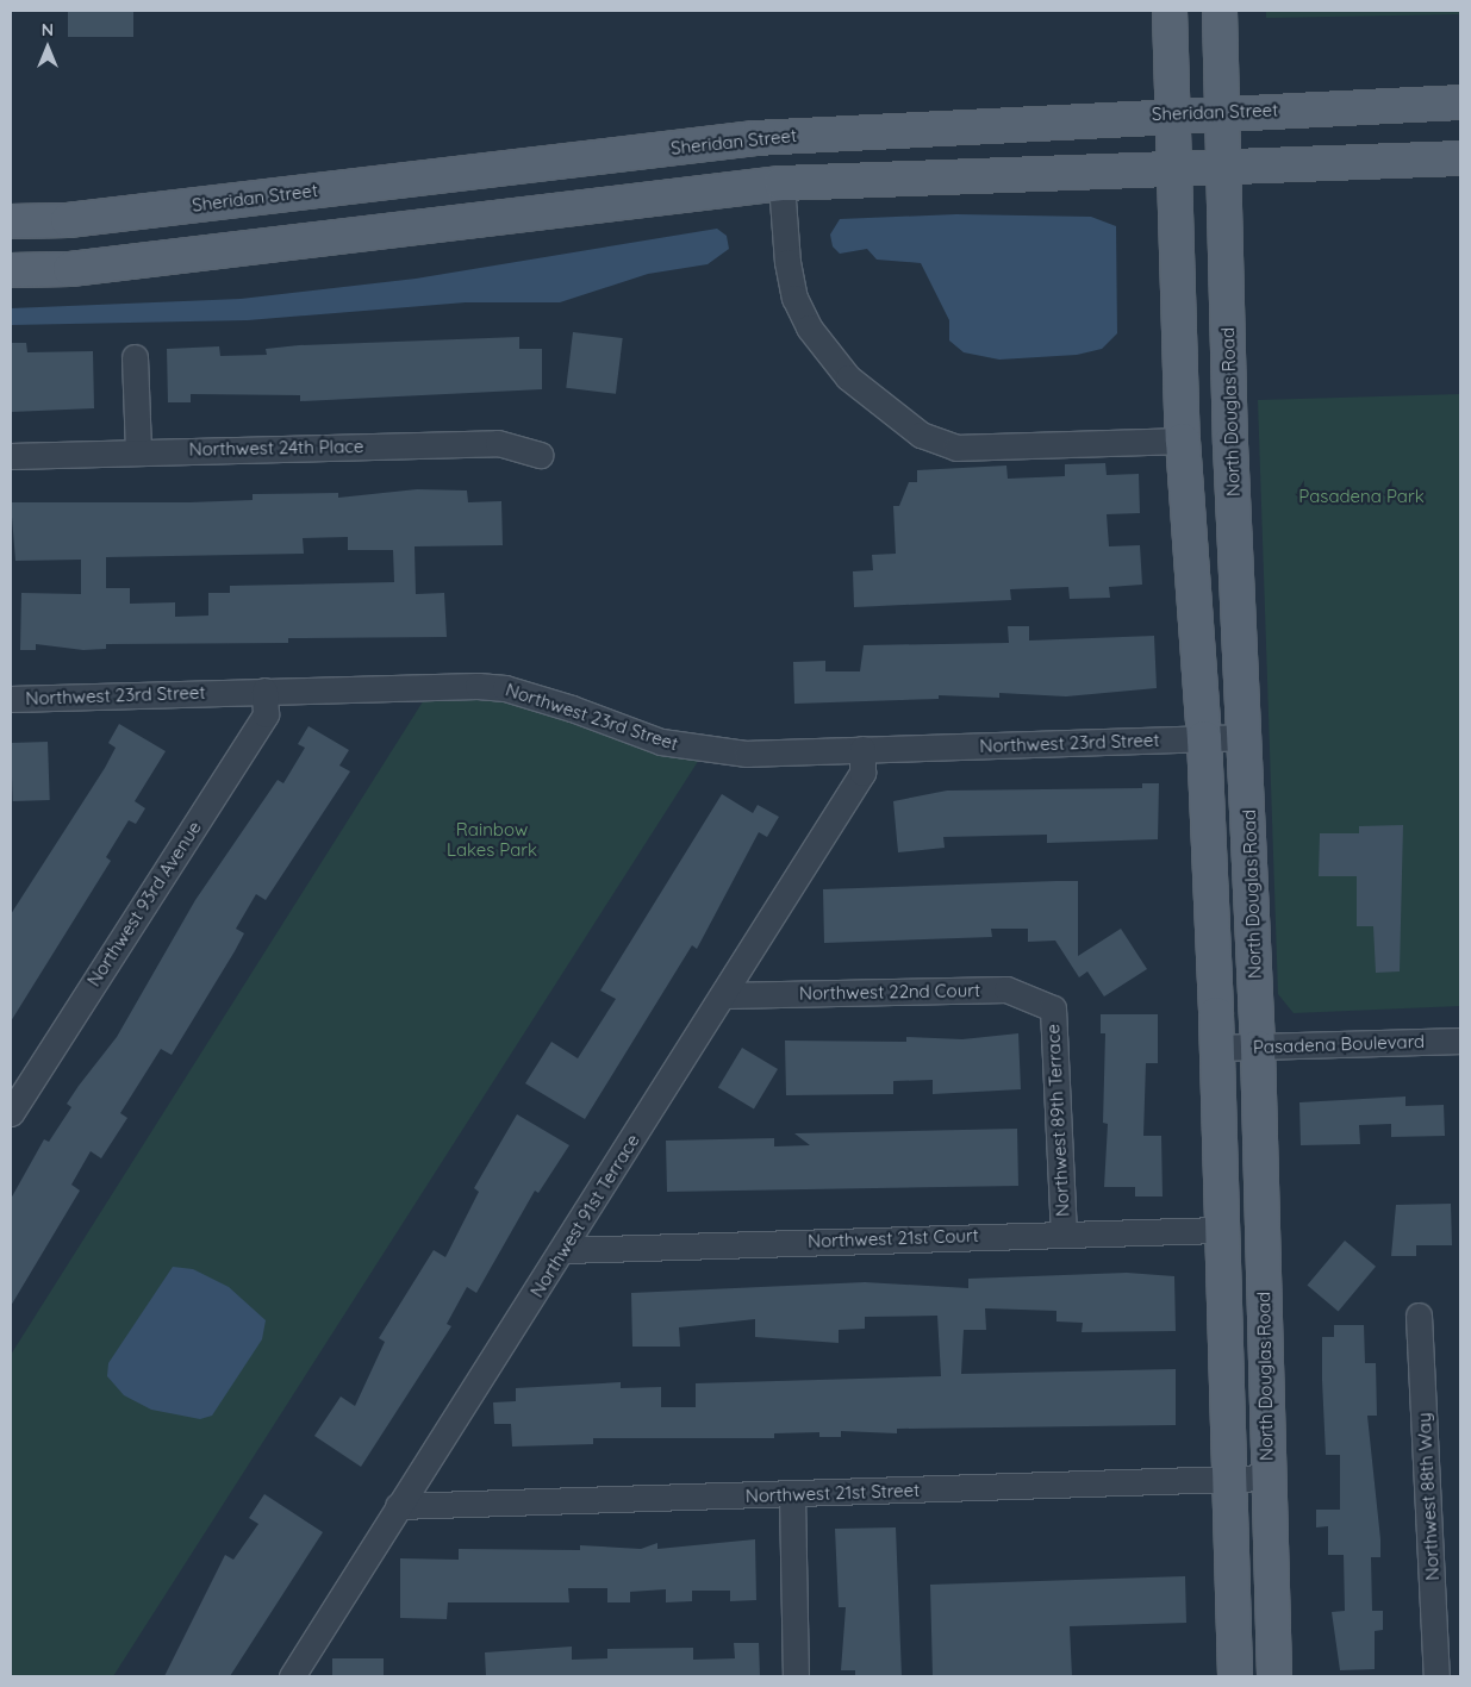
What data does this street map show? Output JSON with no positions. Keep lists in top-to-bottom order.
{
  "streets": {
    "main road": ["Sheridan Street", "North Douglas Road"],
    "street": [
      "Northwest 24th Place",
      "Northwest 23rd Street",
      "Northwest 93rd Avenue",
      "Northwest 22nd Court",
      "Pasadena Boulevard",
      "Northwest 89th Terrace",
      "Northwest 91st Terrace",
      "Northwest 21st Court",
      "Northwest 21st Street",
      "Northwest 88th Way"
    ]
  },
  "crossings": [
    ["Sheridan Street", "North Douglas Road"],
    ["North Douglas Road", "Northwest 23rd Street"],
    ["North Douglas Road", "Pasadena Boulevard"],
    ["North Douglas Road", "Northwest 21st Street"],
    ["Northwest 23rd Street", "Northwest 93rd Avenue"],
    ["Northwest 23rd Street", "Northwest 91st Terrace"],
    ["Northwest 22nd Court", "Northwest 89th Terrace"],
    ["Northwest 22nd Court", "Northwest 91st Terrace"],
    ["Northwest 89th Terrace", "Northwest 21st Court"],
    ["Northwest 91st Terrace", "Northwest 21st Court"],
    ["Northwest 91st Terrace", "Northwest 21st Street"]
  ],
  "parks": ["Pasadena Park", "Rainbow Lakes Park"],
  "north": "top"
}
